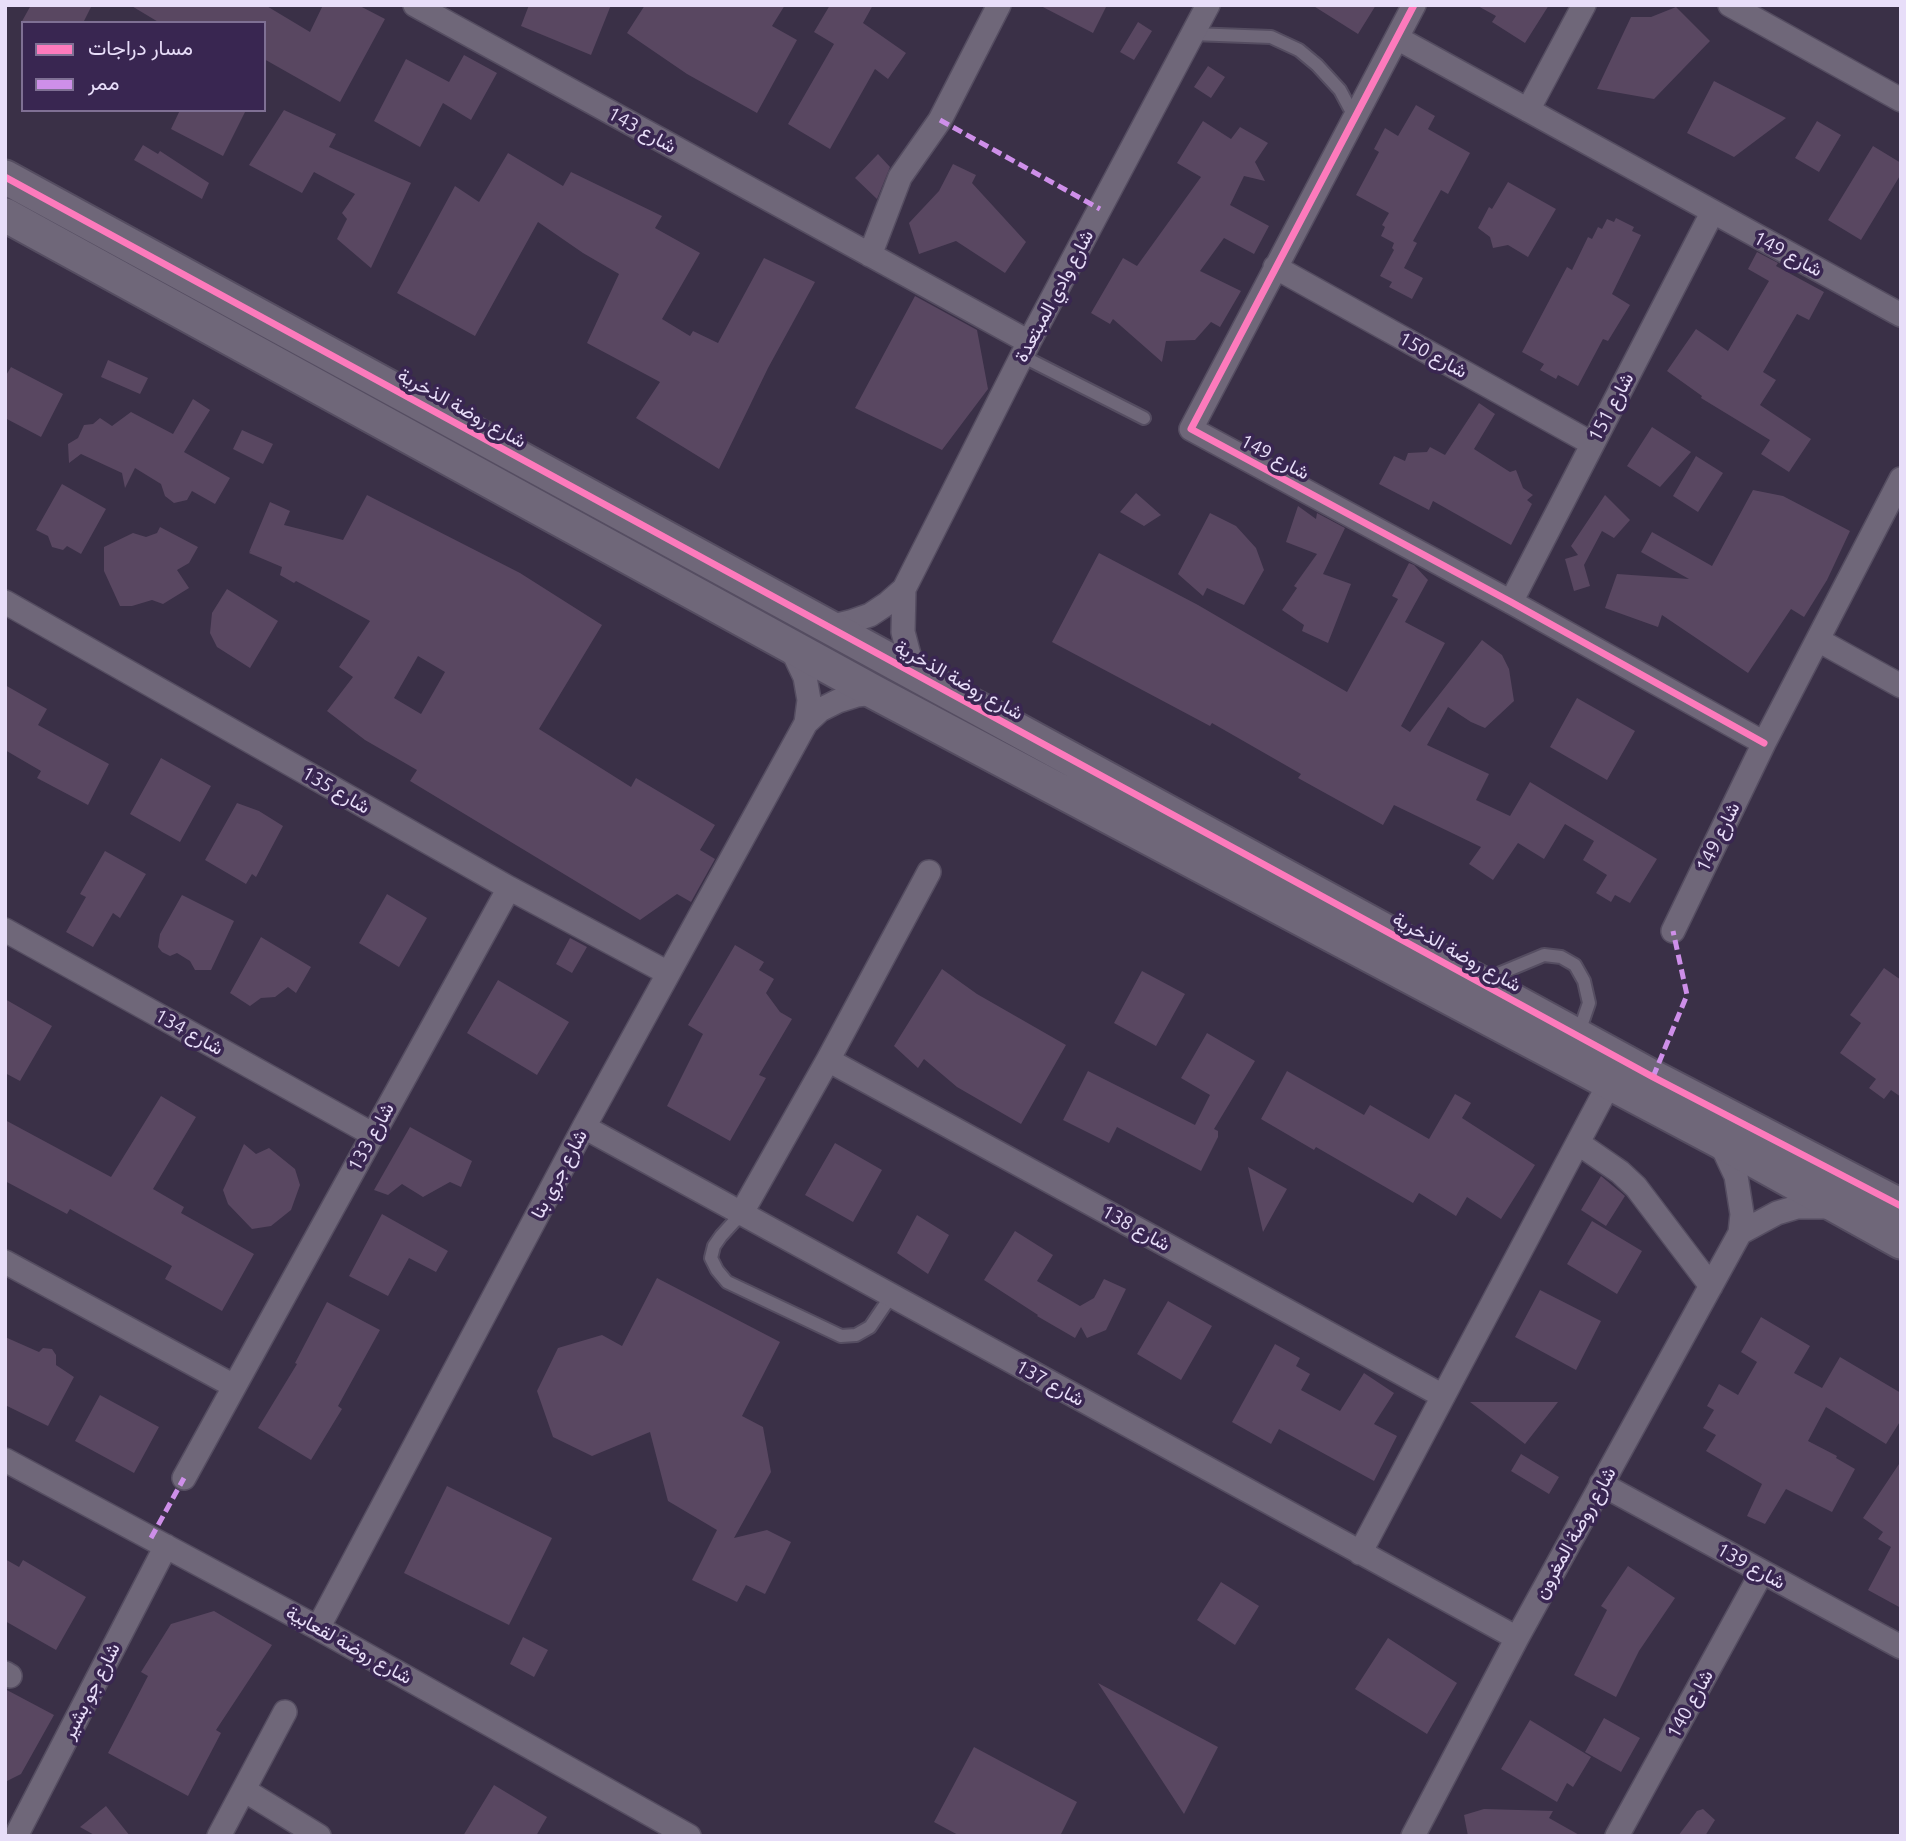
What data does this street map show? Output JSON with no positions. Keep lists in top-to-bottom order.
{
  "streets": {
    "street": [
      "شارع 143",
      "شارع 149",
      "شارع وادي المبتعدة",
      "شارع 150",
      "شارع 151",
      "شارع روضة الذخرية",
      "شارع 135",
      "شارع 134",
      "شارع 133",
      "شارع جري بنا",
      "شارع 138",
      "شارع 137",
      "شارع روضة المغرون",
      "شارع 139",
      "شارع روضة لقعابية",
      "شارع جو بشير",
      "شارع 140"
    ]
  },
  "crossings": [
    ["شارع 143", "شارع وادي المبتعدة"],
    ["شارع 149", "شارع 150"],
    ["شارع 149", "شارع 151"],
    ["شارع وادي المبتعدة", "شارع روضة الذخرية"],
    ["شارع 150", "شارع 151"],
    ["شارع 135", "شارع 133"],
    ["شارع 135", "شارع جري بنا"],
    ["شارع 134", "شارع 133"],
    ["شارع جري بنا", "شارع 137"],
    ["شارع جري بنا", "شارع روضة لقعابية"],
    ["شارع 137", "شارع روضة المغرون"],
    ["شارع روضة المغرون", "شارع 139"],
    ["شارع 139", "شارع 140"],
    ["شارع روضة لقعابية", "شارع جو بشير"]
  ],
  "legend": ["مسار دراجات", "ممر"]
}
